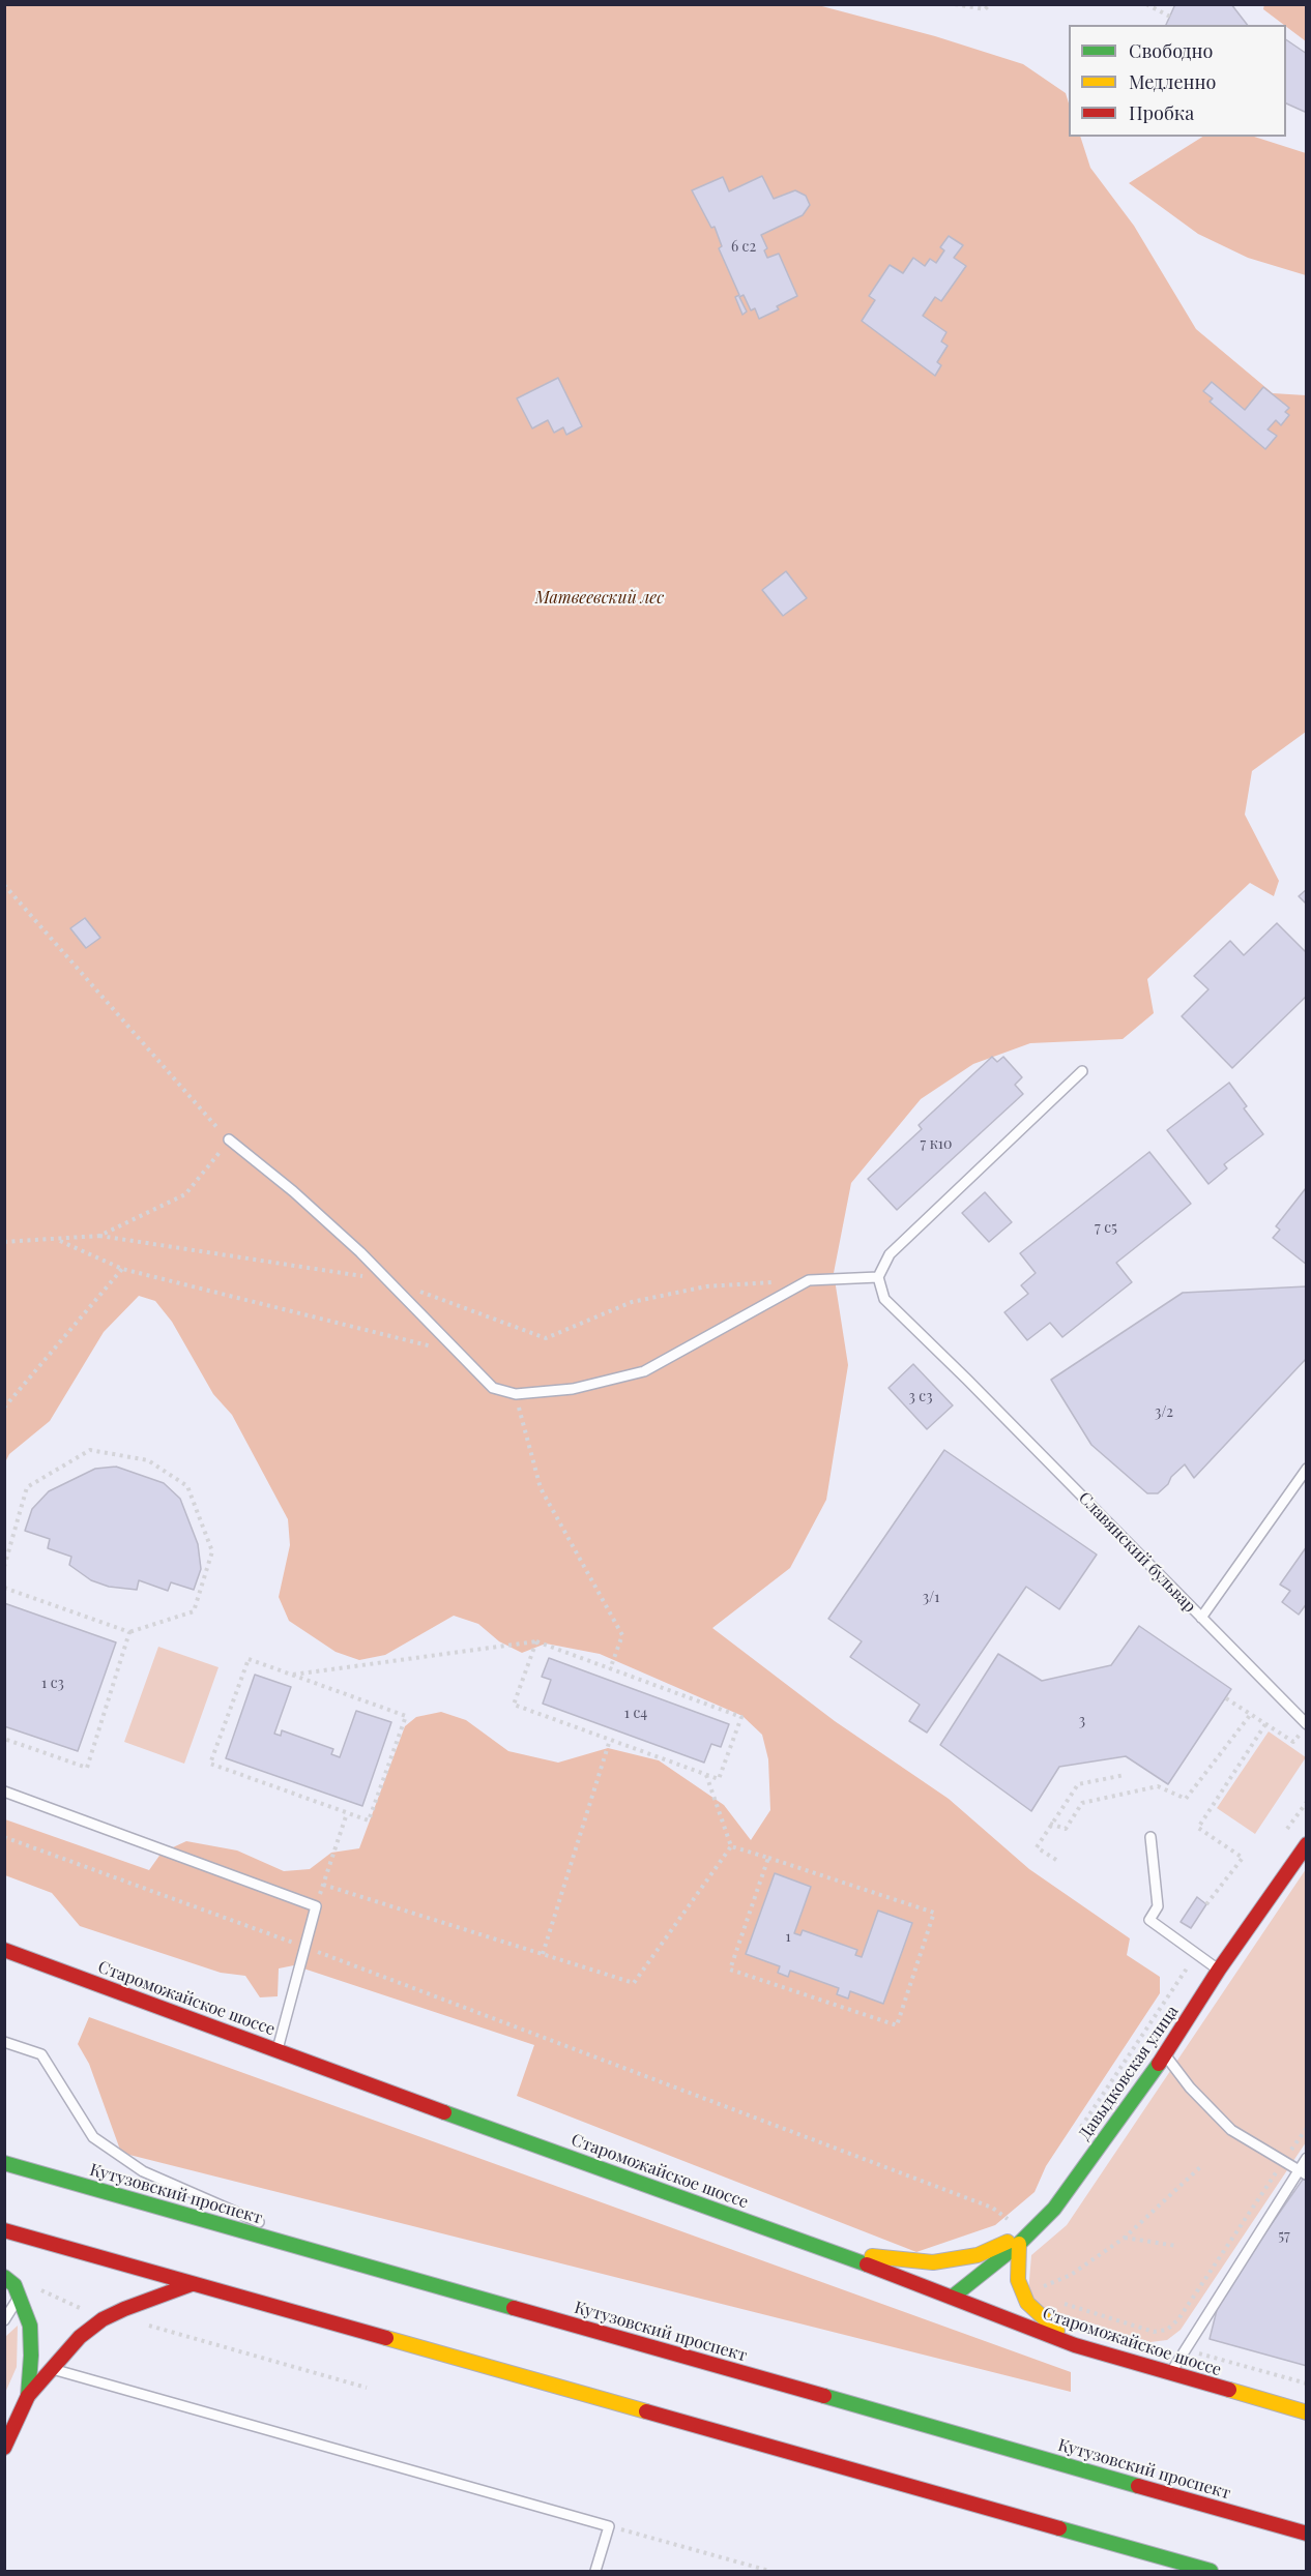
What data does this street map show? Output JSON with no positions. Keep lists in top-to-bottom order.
{
  "streets": {
    "main road": ["Староможайское шоссе", "Давыдковская улица", "Кутузовский проспект"],
    "lane": ["Славянский бульвар"]
  },
  "crossings": [
    ["Староможайское шоссе", "Давыдковская улица"]
  ],
  "parks": ["Матвеевский лес"],
  "house_numbers": [
    "6 с2",
    "7 к10",
    "7 с5",
    "3 с3",
    "3/2",
    "3/1",
    "1 с3",
    "1 с4",
    "3",
    "1",
    "57"
  ],
  "legend": ["Свободно", "Медленно", "Пробка"]
}
